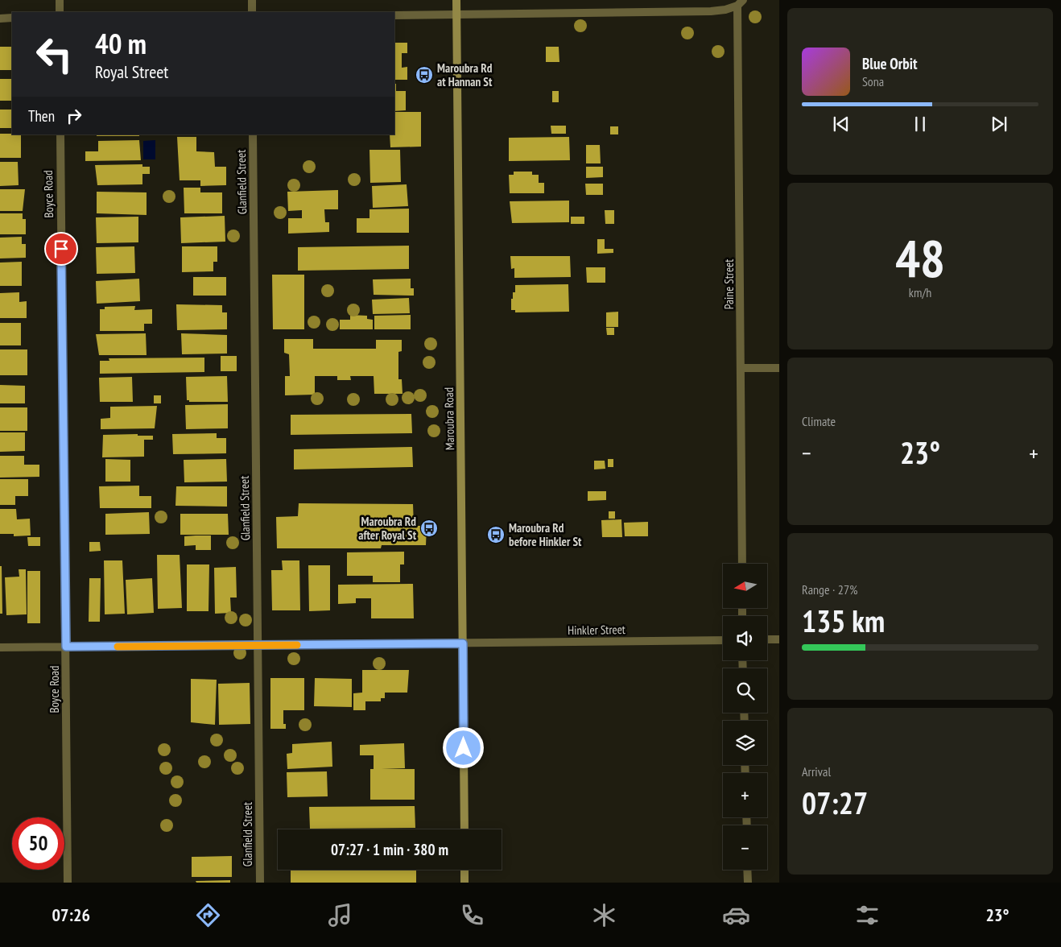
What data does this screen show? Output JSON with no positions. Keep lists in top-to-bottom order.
{
  "streets": {
    "main road": ["Maroubra Road"],
    "street": [
      "Glanfield Street",
      "Boyce Road",
      "Paine Street",
      "Hinkler Street"
    ]
  },
  "crossings": [
    ["Glanfield Street", "Hinkler Street"],
    ["Boyce Road", "Hinkler Street"],
    ["Maroubra Road", "Hinkler Street"]
  ],
  "places": {
    "bus stop": ["Maroubra Rd at Hannan St", "Maroubra Rd after Royal St", "Maroubra Rd before Hinkler St"]
  },
  "north": "left",
  "page": {
    "turn": ["40 m", "Royal Street"],
    "song": ["Blue Orbit", "Sona"],
    "then": "Then",
    "tile": [
      ["48", "km/h"],
      "Climate",
      ["Range · 27%", "135 km"],
      ["Arrival", "07:27"]
    ],
    "heat": ["−", "23°", "+"],
    "map_buttons": ["+", "−"],
    "limit": "50",
    "trip": "07:27 · 1 min · 380 m",
    "tabs": ["07:26", "23°"]
  }
}
